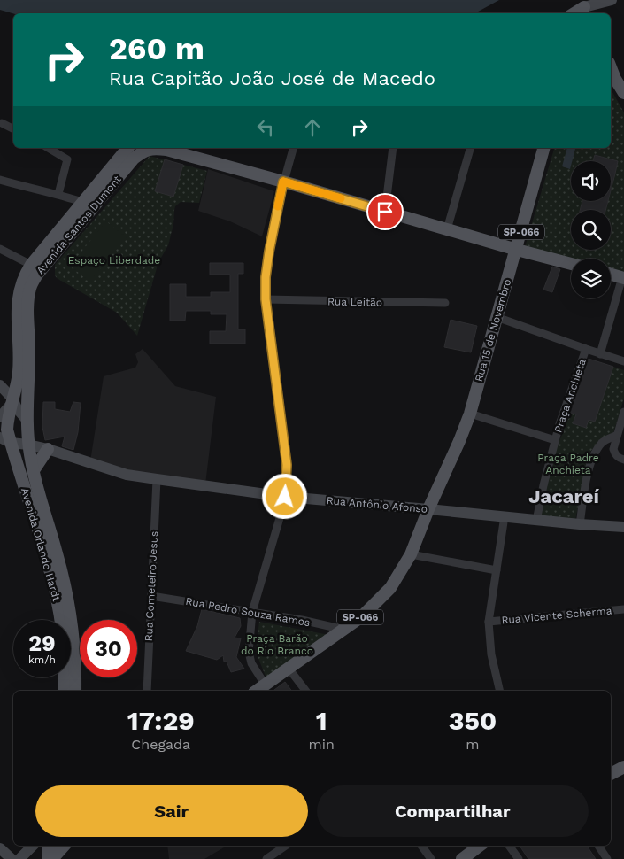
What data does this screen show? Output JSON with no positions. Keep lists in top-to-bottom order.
{
  "streets": {
    "main road": [
      "Avenida Santos Dumont",
      "SP-066",
      "Rua 15 de Novembro",
      "Avenida Orlando Hardt"
    ],
    "street": [
      "Rua Leitão",
      "Praça Anchieta",
      "Rua Antônio Afonso",
      "Rua Corneteiro Jesus",
      "Rua Pedro Souza Ramos",
      "Rua Vicente Scherma"
    ]
  },
  "crossings": [
    ["Avenida Santos Dumont", "Rua Antônio Afonso"],
    ["Avenida Santos Dumont", "Avenida Orlando Hardt"],
    ["SP-066", "Rua 15 de Novembro"],
    ["SP-066", "Rua Antônio Afonso"],
    ["SP-066", "Rua Pedro Souza Ramos"],
    ["Rua 15 de Novembro", "Rua Antônio Afonso"],
    ["Praça Anchieta", "Rua Antônio Afonso"],
    ["Rua Antônio Afonso", "Avenida Orlando Hardt"],
    ["Rua Antônio Afonso", "Rua Corneteiro Jesus"],
    ["Rua Corneteiro Jesus", "Rua Pedro Souza Ramos"]
  ],
  "districts": ["Jacareí"],
  "parks": ["Espaço Liberdade", "Praça Padre Anchieta", "Praça Barão do Rio Branco"],
  "page": {
    "turn": ["260 m", "Rua Capitão João José de Macedo"],
    "speed": "29 km/h",
    "limit": "30",
    "eta": [
      "17:29",
      "Chegada",
      "1",
      "min",
      "350",
      "m"
    ],
    "buttons": ["Sair", "Compartilhar"]
  }
}
